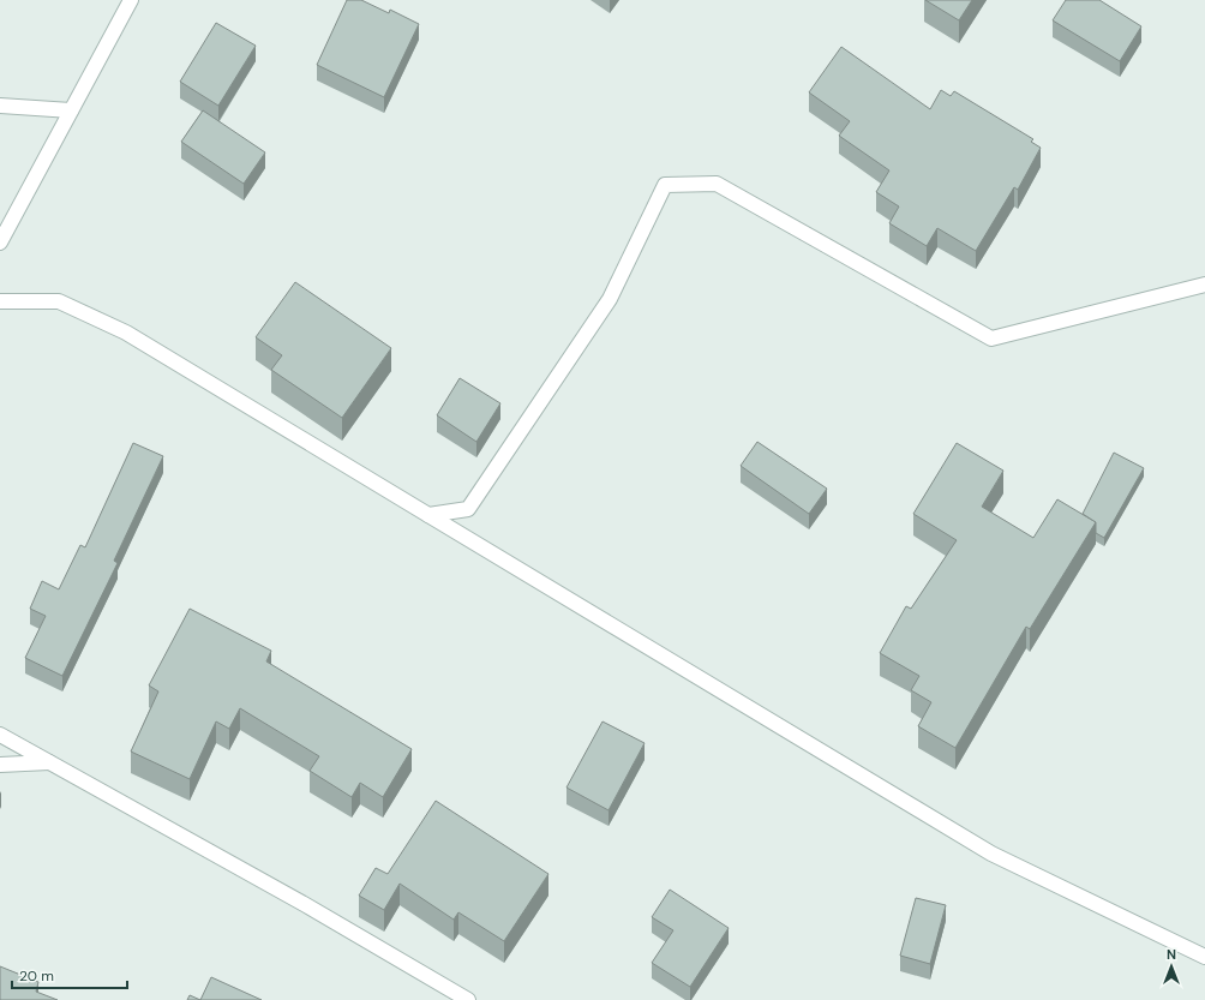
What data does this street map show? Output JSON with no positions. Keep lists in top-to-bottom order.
{
  "scale_bar": "20 m",
  "north": "top"
}
